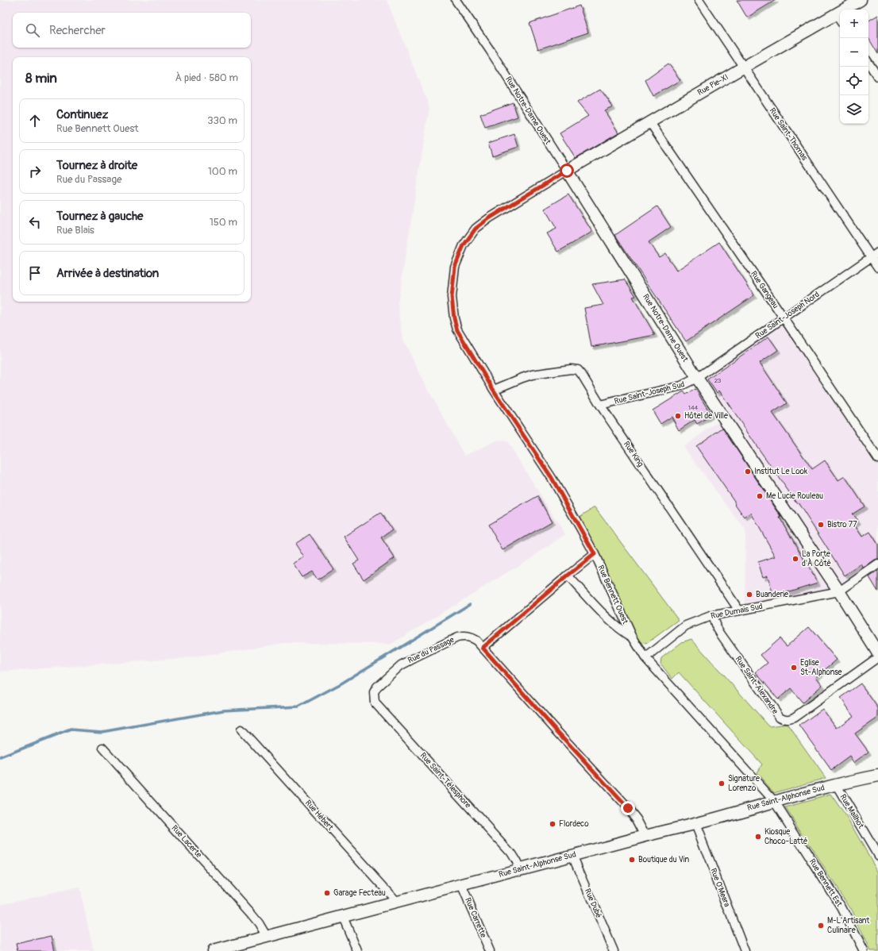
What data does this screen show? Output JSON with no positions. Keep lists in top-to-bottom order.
{
  "streets": {
    "street": [
      "Rue Pie-XI",
      "Rue Notre-Dame Ouest",
      "Rue Saint-Thomas",
      "Rue Gangeau",
      "Rue Saint-Joseph Nord",
      "Rue Saint-Joseph Sud",
      "Rue King",
      "Rue Bennett Ouest",
      "Rue Dumais Sud",
      "Rue du Passage",
      "Rue Saint-Alexandre",
      "Rue Saint-Télesphore",
      "Rue Saint-Alphonse Sud",
      "Rue Mailhot",
      "Rue Hébert",
      "Rue Lacerte",
      "Rue Bennett Est",
      "Rue O'Meara",
      "Rue Dubé",
      "Rue Carrette"
    ]
  },
  "crossings": [
    ["Rue Pie-XI", "Rue Notre-Dame Ouest"],
    ["Rue Pie-XI", "Rue Saint-Thomas"],
    ["Rue Pie-XI", "Rue Gangeau"],
    ["Rue Pie-XI", "Rue Bennett Ouest"],
    ["Rue Notre-Dame Ouest", "Rue Saint-Joseph Nord"],
    ["Rue Notre-Dame Ouest", "Rue Saint-Joseph Sud"],
    ["Rue Notre-Dame Ouest", "Rue Bennett Ouest"],
    ["Rue Notre-Dame Ouest", "Rue Dumais Sud"],
    ["Rue Saint-Thomas", "Rue Saint-Joseph Nord"],
    ["Rue Gangeau", "Rue Saint-Joseph Nord"],
    ["Rue Saint-Joseph Nord", "Rue Saint-Joseph Sud"],
    ["Rue Saint-Joseph Sud", "Rue King"],
    ["Rue King", "Rue Bennett Ouest"],
    ["Rue King", "Rue Dumais Sud"],
    ["Rue Bennett Ouest", "Rue Dumais Sud"],
    ["Rue Bennett Ouest", "Rue Saint-Alphonse Sud"],
    ["Rue Bennett Ouest", "Rue Bennett Est"],
    ["Rue Dumais Sud", "Rue Saint-Alexandre"],
    ["Rue du Passage", "Rue Saint-Télesphore"],
    ["Rue du Passage", "Rue Saint-Alphonse Sud"],
    ["Rue Saint-Télesphore", "Rue Saint-Alphonse Sud"],
    ["Rue Saint-Alphonse Sud", "Rue Mailhot"],
    ["Rue Saint-Alphonse Sud", "Rue Hébert"],
    ["Rue Saint-Alphonse Sud", "Rue Lacerte"],
    ["Rue Saint-Alphonse Sud", "Rue Bennett Est"],
    ["Rue Saint-Alphonse Sud", "Rue O'Meara"],
    ["Rue Saint-Alphonse Sud", "Rue Dubé"],
    ["Rue Saint-Alphonse Sud", "Rue Carrette"]
  ],
  "places": [
    "Hôtel de Ville",
    "Institut Le Look",
    "Me Lucie Rouleau",
    "Bistro 77",
    "La Porte d'À Côté",
    "Buanderie",
    "Eglise St-Alphonse",
    "Signature Lorenzo",
    "Flordeco",
    "Kiosque Choco-Latté",
    "Boutique du Vin",
    "Garage Fecteau",
    "M-L'Artisant Culinaire"
  ],
  "house_numbers": ["23", "144"],
  "page": {
    "map_buttons": ["+", "−"],
    "search": "Rechercher",
    "heading": ["8 min", "À pied · 580 m"],
    "list": [
      ["Continuez", "Rue Bennett Ouest", "330 m"],
      ["Tournez à droite", "Rue du Passage", "100 m"],
      ["Tournez à gauche", "Rue Blais", "150 m"],
      "Arrivée à destination"
    ]
  }
}
